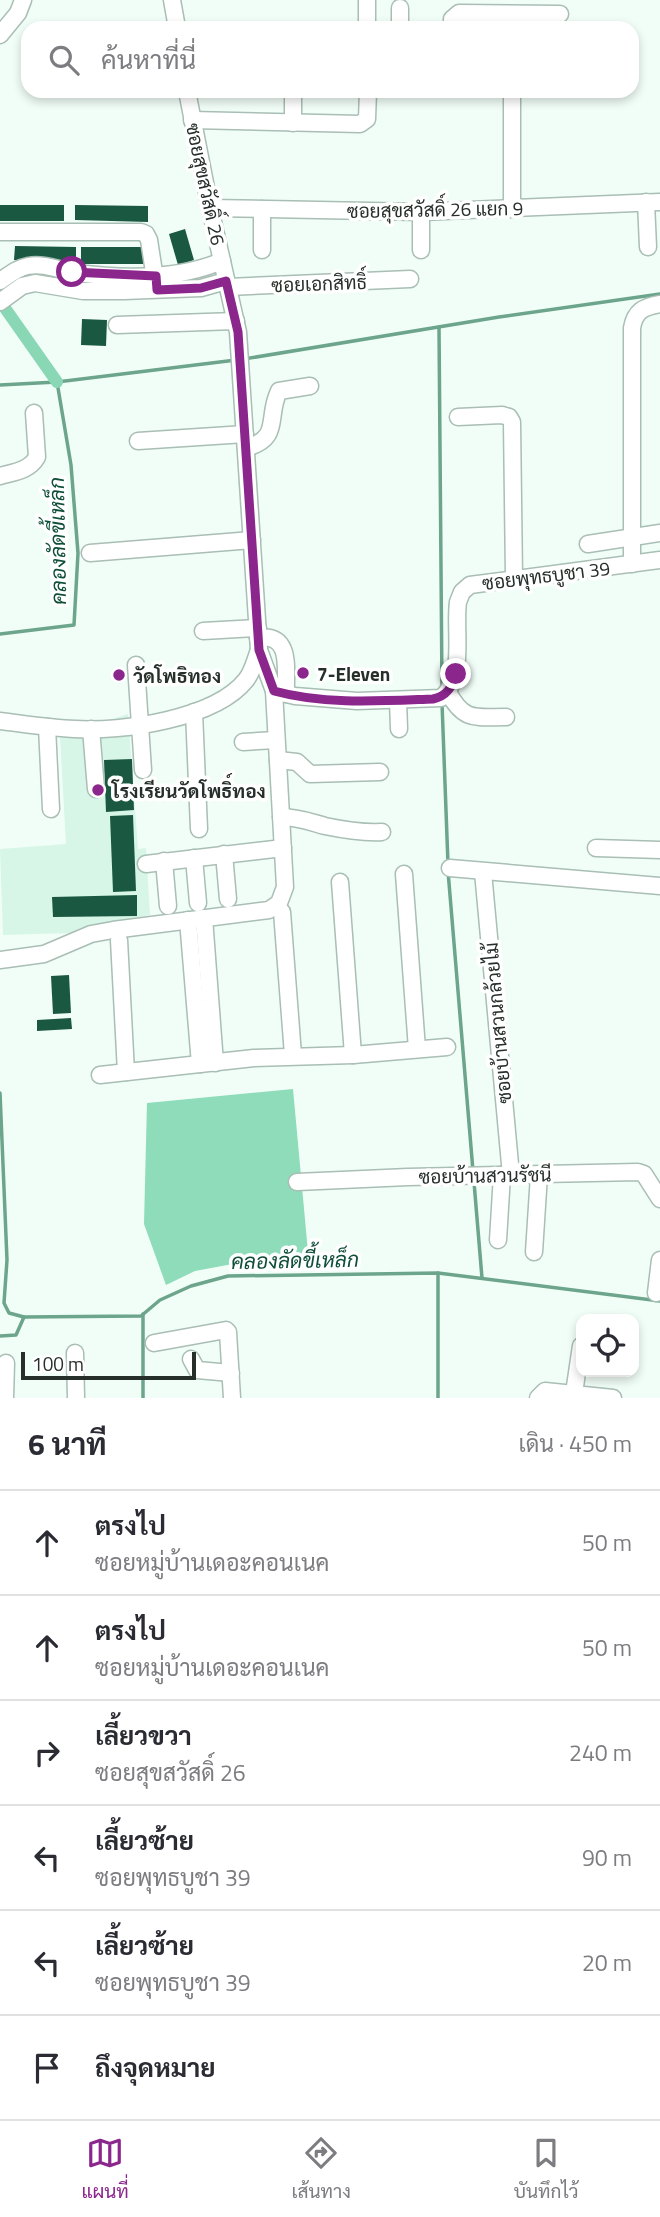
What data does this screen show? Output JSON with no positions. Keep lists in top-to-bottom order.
{
  "streets": {
    "street": [
      "ซอยสุขสวัสดิ์ 26",
      "ซอยสุขสวัสดิ์ 26 แยก 9",
      "ซอยเอกสิทธิ์",
      "ซอยพุทธบูชา 39",
      "ซอยบ้านสวนกล้วยไม้",
      "ซอยบ้านสวนรัชนี"
    ]
  },
  "crossings": [
    ["ซอยสุขสวัสดิ์ 26", "ซอยสุขสวัสดิ์ 26 แยก 9"],
    ["ซอยสุขสวัสดิ์ 26", "ซอยเอกสิทธิ์"],
    ["ซอยบ้านสวนกล้วยไม้", "ซอยบ้านสวนรัชนี"]
  ],
  "water": ["คลองลัดขี้เหล็ก"],
  "places": ["7-Eleven", "วัดโพธิทอง", "โรงเรียนวัดโพธิ์ทอง"],
  "scale_bar": "100 m",
  "page": {
    "search": "ค้นหาที่นี่",
    "scale": "100 m",
    "heading": ["6 นาที", "เดิน · 450 m"],
    "list": [
      ["ตรงไป", "ซอยหมู่บ้านเดอะคอนเนค", "50 m"],
      ["ตรงไป", "ซอยหมู่บ้านเดอะคอนเนค", "50 m"],
      ["เลี้ยวขวา", "ซอยสุขสวัสดิ์ 26", "240 m"],
      ["เลี้ยวซ้าย", "ซอยพุทธบูชา 39", "90 m"],
      ["เลี้ยวซ้าย", "ซอยพุทธบูชา 39", "20 m"],
      "ถึงจุดหมาย"
    ],
    "nav": ["แผนที่", "เส้นทาง", "บันทึกไว้"]
  }
}
